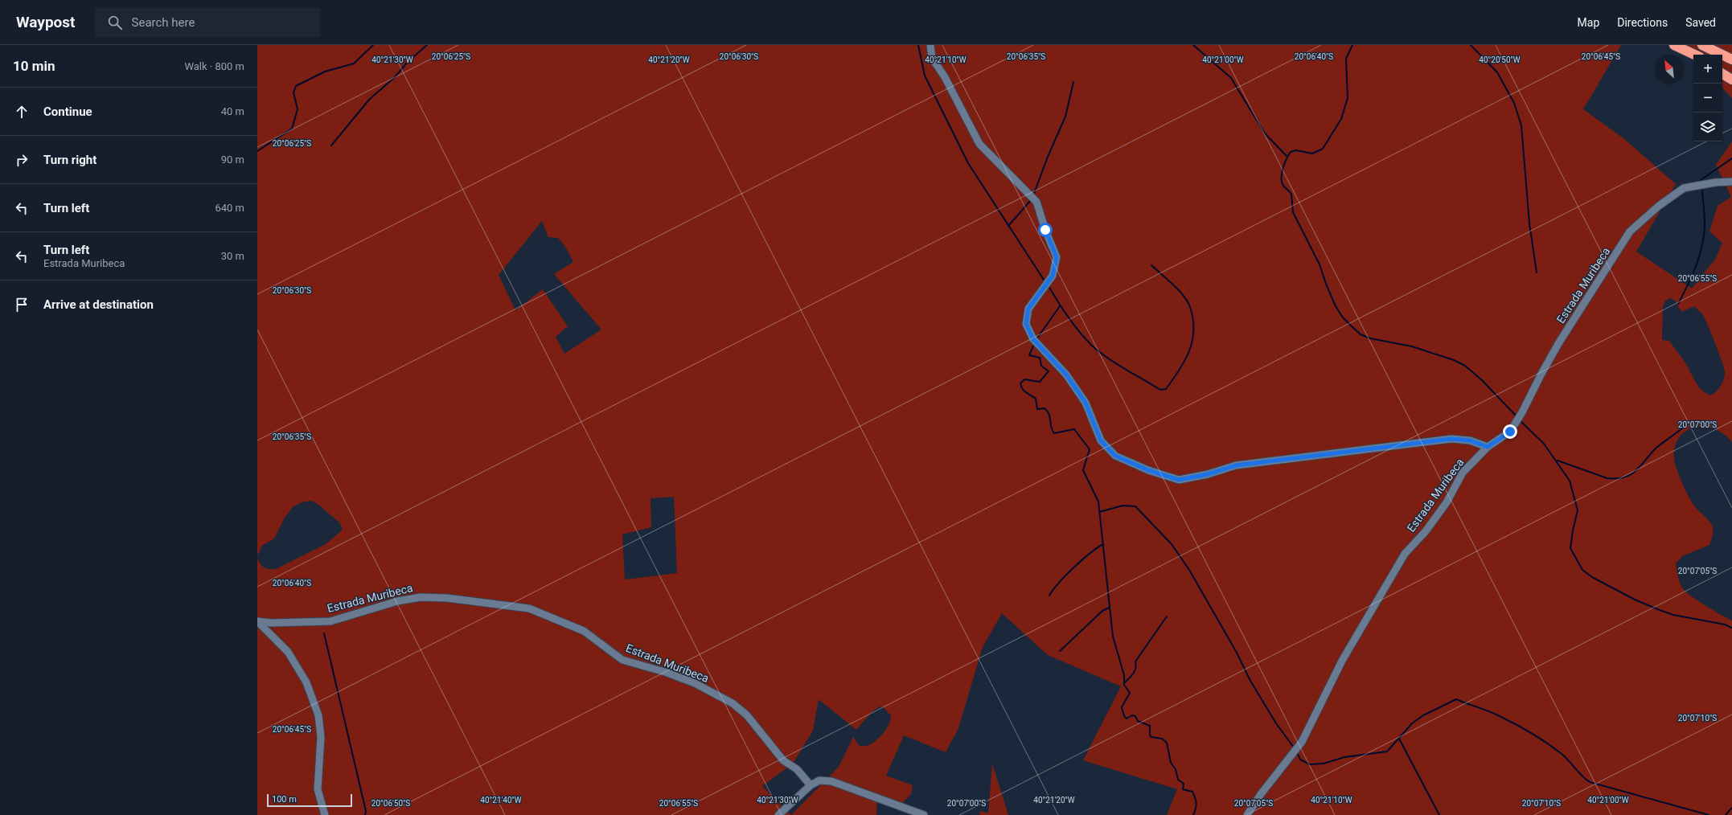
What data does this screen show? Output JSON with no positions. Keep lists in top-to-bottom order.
{
  "streets": {
    "street": ["Estrada Muribeca"]
  },
  "scale_bar": "100 m",
  "north": "top left",
  "page": {
    "header": "Waypost",
    "search": "Search here",
    "nav": ["Map", "Directions", "Saved"],
    "heading": ["10 min", "Walk · 800 m"],
    "map_buttons": ["+", "−"],
    "list": [
      ["Continue", "40 m"],
      ["Turn right", "90 m"],
      ["Turn left", "640 m"],
      ["Turn left", "Estrada Muribeca", "30 m"],
      "Arrive at destination"
    ],
    "scale": "100 m"
  },
  "coordinates": [
    "20°06'25\"S",
    "20°06'30\"S",
    "20°06'35\"S",
    "20°06'45\"S",
    "20°06'40\"S",
    "40°21'30\"W",
    "40°21'20\"W",
    "40°21'10\"W",
    "40°21'00\"W",
    "40°20'50\"W",
    "20°06'55\"S",
    "20°07'00\"S",
    "20°07'05\"S",
    "20°07'10\"S",
    "40°21'40\"W",
    "20°06'50\"S"
  ]
}
